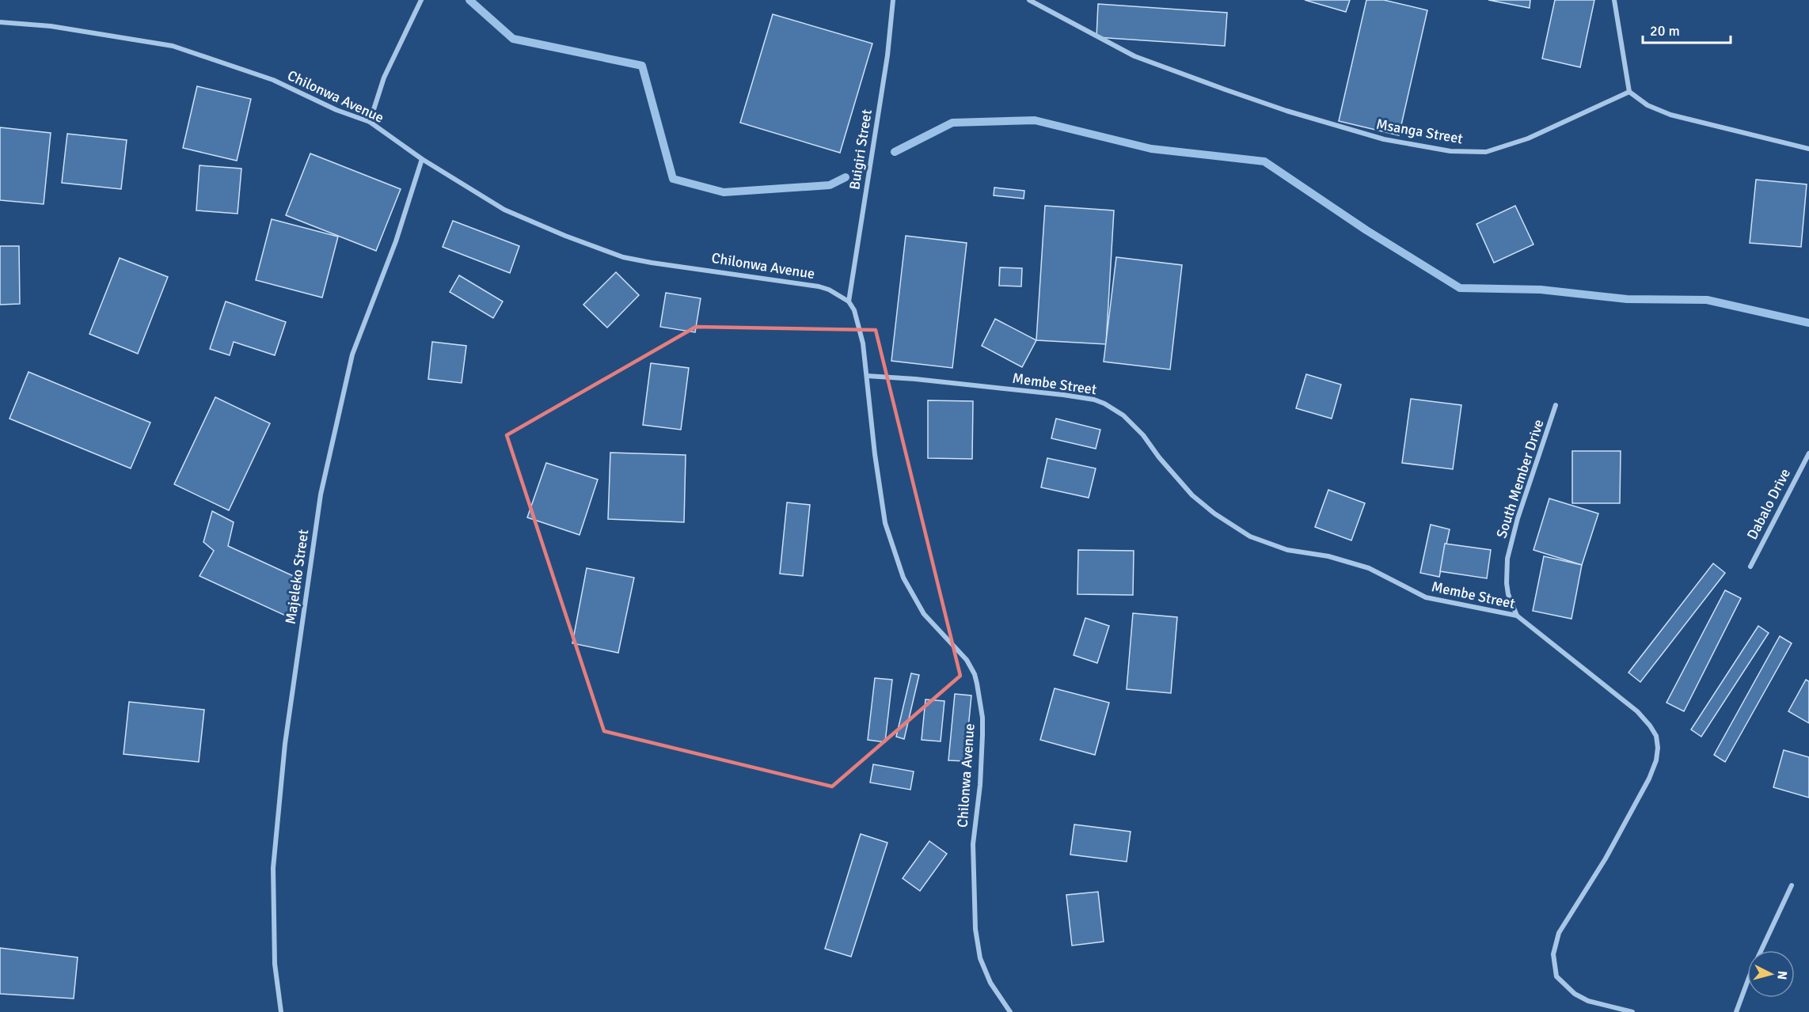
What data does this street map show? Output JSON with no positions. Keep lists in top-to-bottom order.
{
  "streets": {
    "street": [
      "Chilonwa Avenue",
      "Msanga Street",
      "Buigiri Street",
      "Membe Street",
      "South Member Drive",
      "Dabalo Drive",
      "Majeleko Street"
    ]
  },
  "crossings": [
    ["Chilonwa Avenue", "Buigiri Street"],
    ["Chilonwa Avenue", "Membe Street"],
    ["Chilonwa Avenue", "Majeleko Street"],
    ["Membe Street", "South Member Drive"]
  ],
  "scale_bar": "20 m",
  "north": "right"
}
